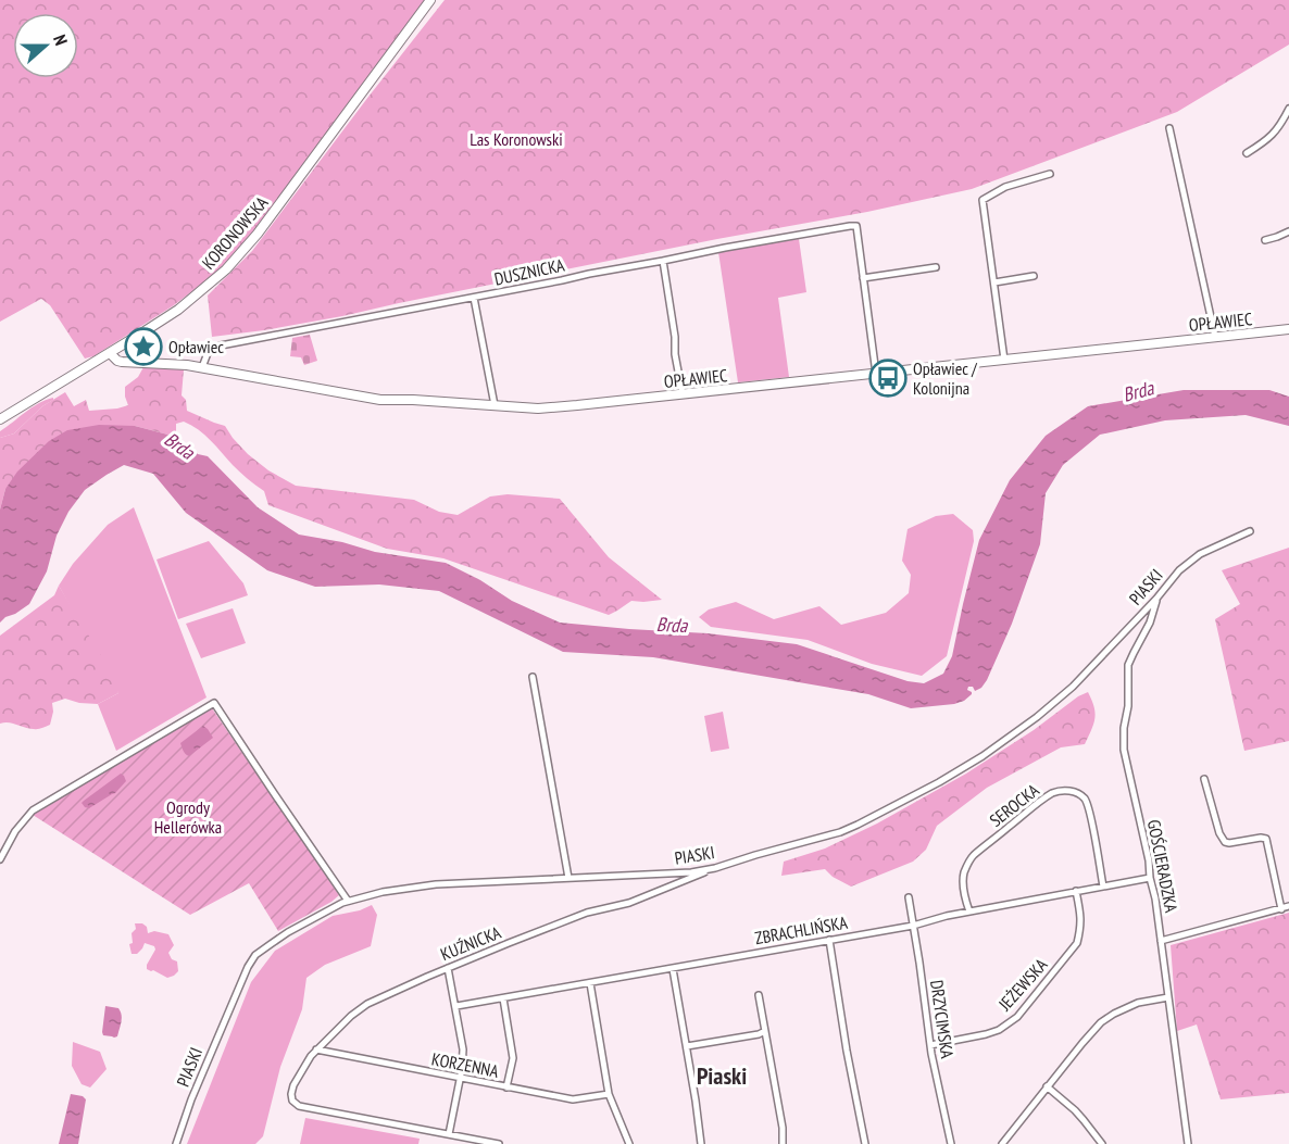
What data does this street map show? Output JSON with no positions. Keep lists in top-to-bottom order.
{
  "streets": {
    "street": [
      "KORONOWSKA",
      "DUSZNICKA",
      "OPŁAWIEC",
      "PIASKI",
      "SEROCKA",
      "GOŚCIERADZKA",
      "ZBRACHLIŃSKA",
      "KUŹNICKA",
      "JEŻEWSKA",
      "DRZYCIMSKA",
      "KORZENNA"
    ]
  },
  "crossings": [
    ["KORONOWSKA", "OPŁAWIEC"],
    ["DUSZNICKA", "OPŁAWIEC"],
    ["PIASKI", "GOŚCIERADZKA"],
    ["PIASKI", "KUŹNICKA"],
    ["SEROCKA", "ZBRACHLIŃSKA"],
    ["GOŚCIERADZKA", "ZBRACHLIŃSKA"],
    ["ZBRACHLIŃSKA", "JEŻEWSKA"],
    ["ZBRACHLIŃSKA", "DRZYCIMSKA"],
    ["KUŹNICKA", "KORZENNA"],
    ["JEŻEWSKA", "DRZYCIMSKA"]
  ],
  "districts": ["Piaski"],
  "water": ["Brda"],
  "parks": ["Las Koronowski", "Ogrody Hellerówka"],
  "places": {
    "place": ["Opławiec"],
    "bus stop": ["Opławiec / Kolonijna"]
  },
  "north": "right"
}
